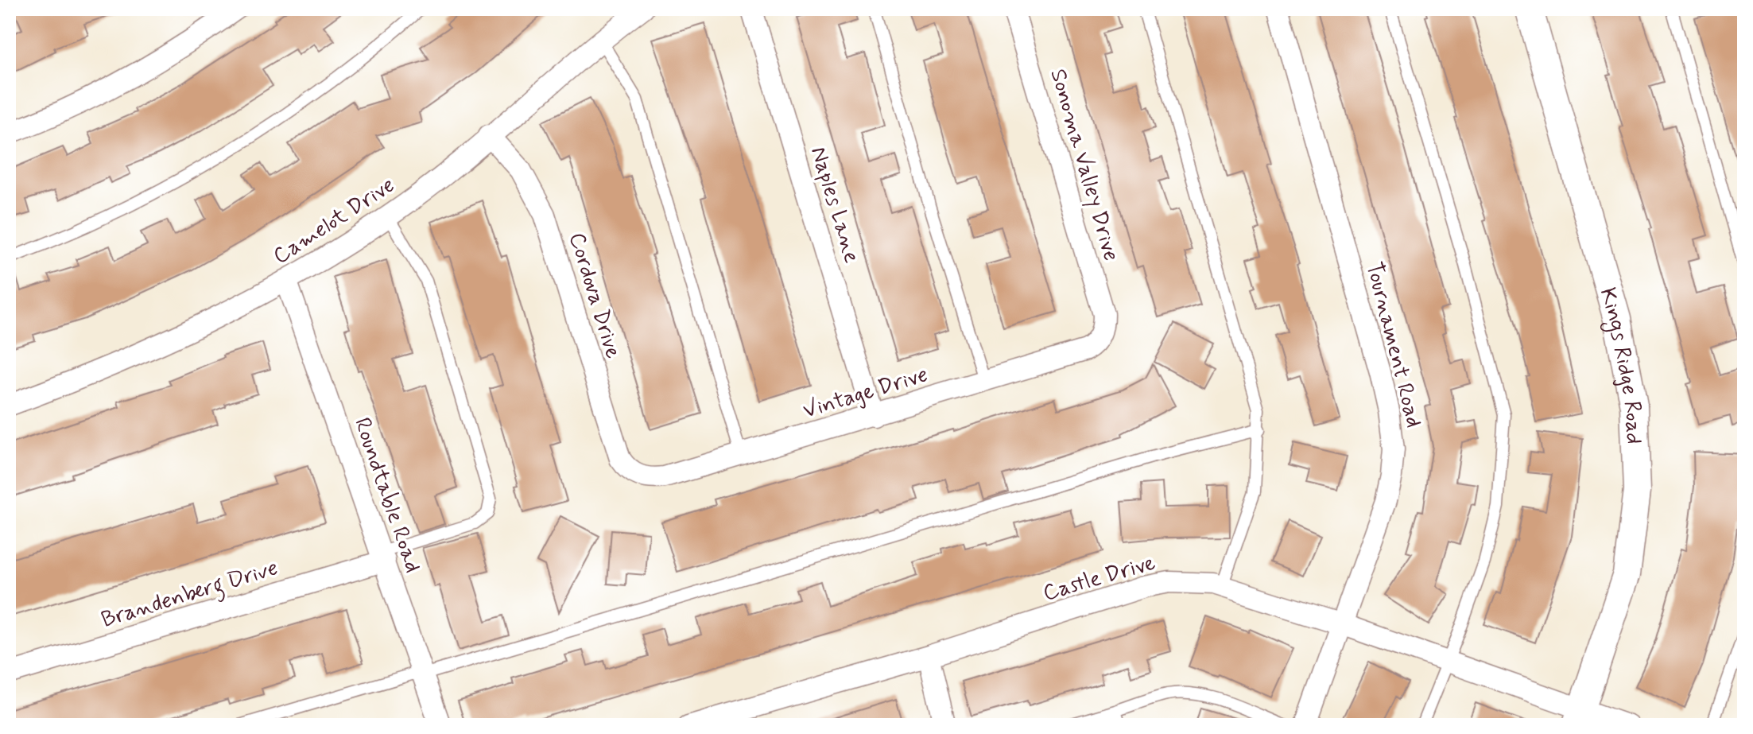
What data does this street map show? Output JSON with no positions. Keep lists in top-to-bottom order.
{
  "streets": {
    "street": [
      "Sonoma Valley Drive",
      "Naples Lane",
      "Camelot Drive",
      "Cordova Drive",
      "Tournament Road",
      "Kings Ridge Road",
      "Vintage Drive",
      "Roundtable Road",
      "Castle Drive",
      "Brandenberg Drive"
    ]
  },
  "crossings": [
    ["Sonoma Valley Drive", "Vintage Drive"],
    ["Naples Lane", "Vintage Drive"],
    ["Camelot Drive", "Cordova Drive"],
    ["Camelot Drive", "Roundtable Road"],
    ["Cordova Drive", "Vintage Drive"],
    ["Tournament Road", "Castle Drive"],
    ["Kings Ridge Road", "Castle Drive"],
    ["Roundtable Road", "Brandenberg Drive"]
  ]
}
